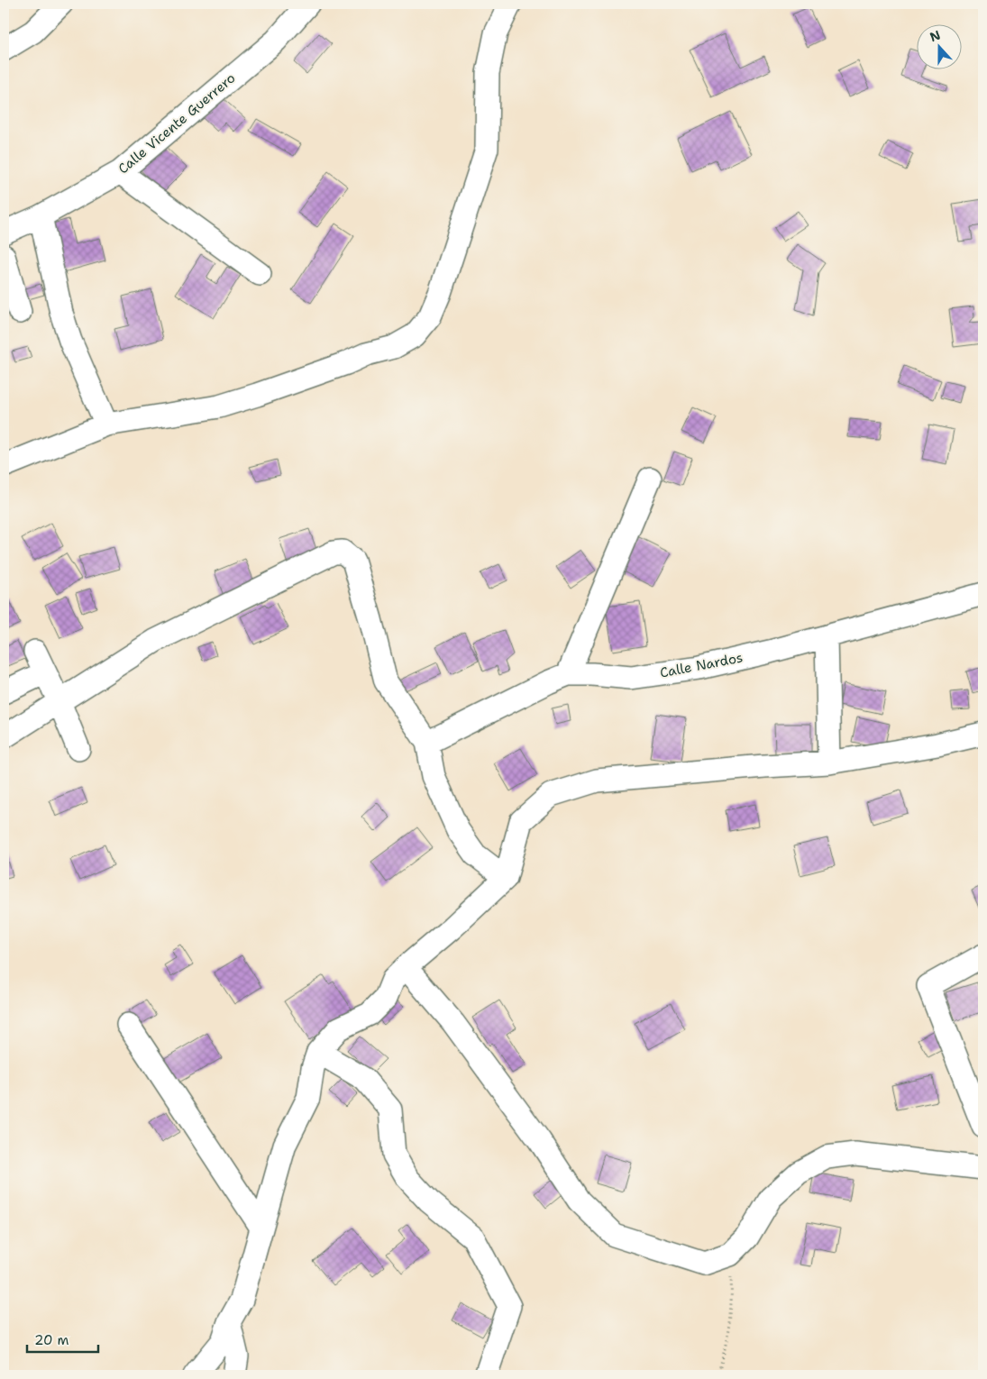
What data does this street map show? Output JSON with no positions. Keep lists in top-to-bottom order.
{
  "streets": {
    "street": ["Calle Vicente Guerrero", "Calle Nardos"]
  },
  "scale_bar": "20 m",
  "north": "top"
}
